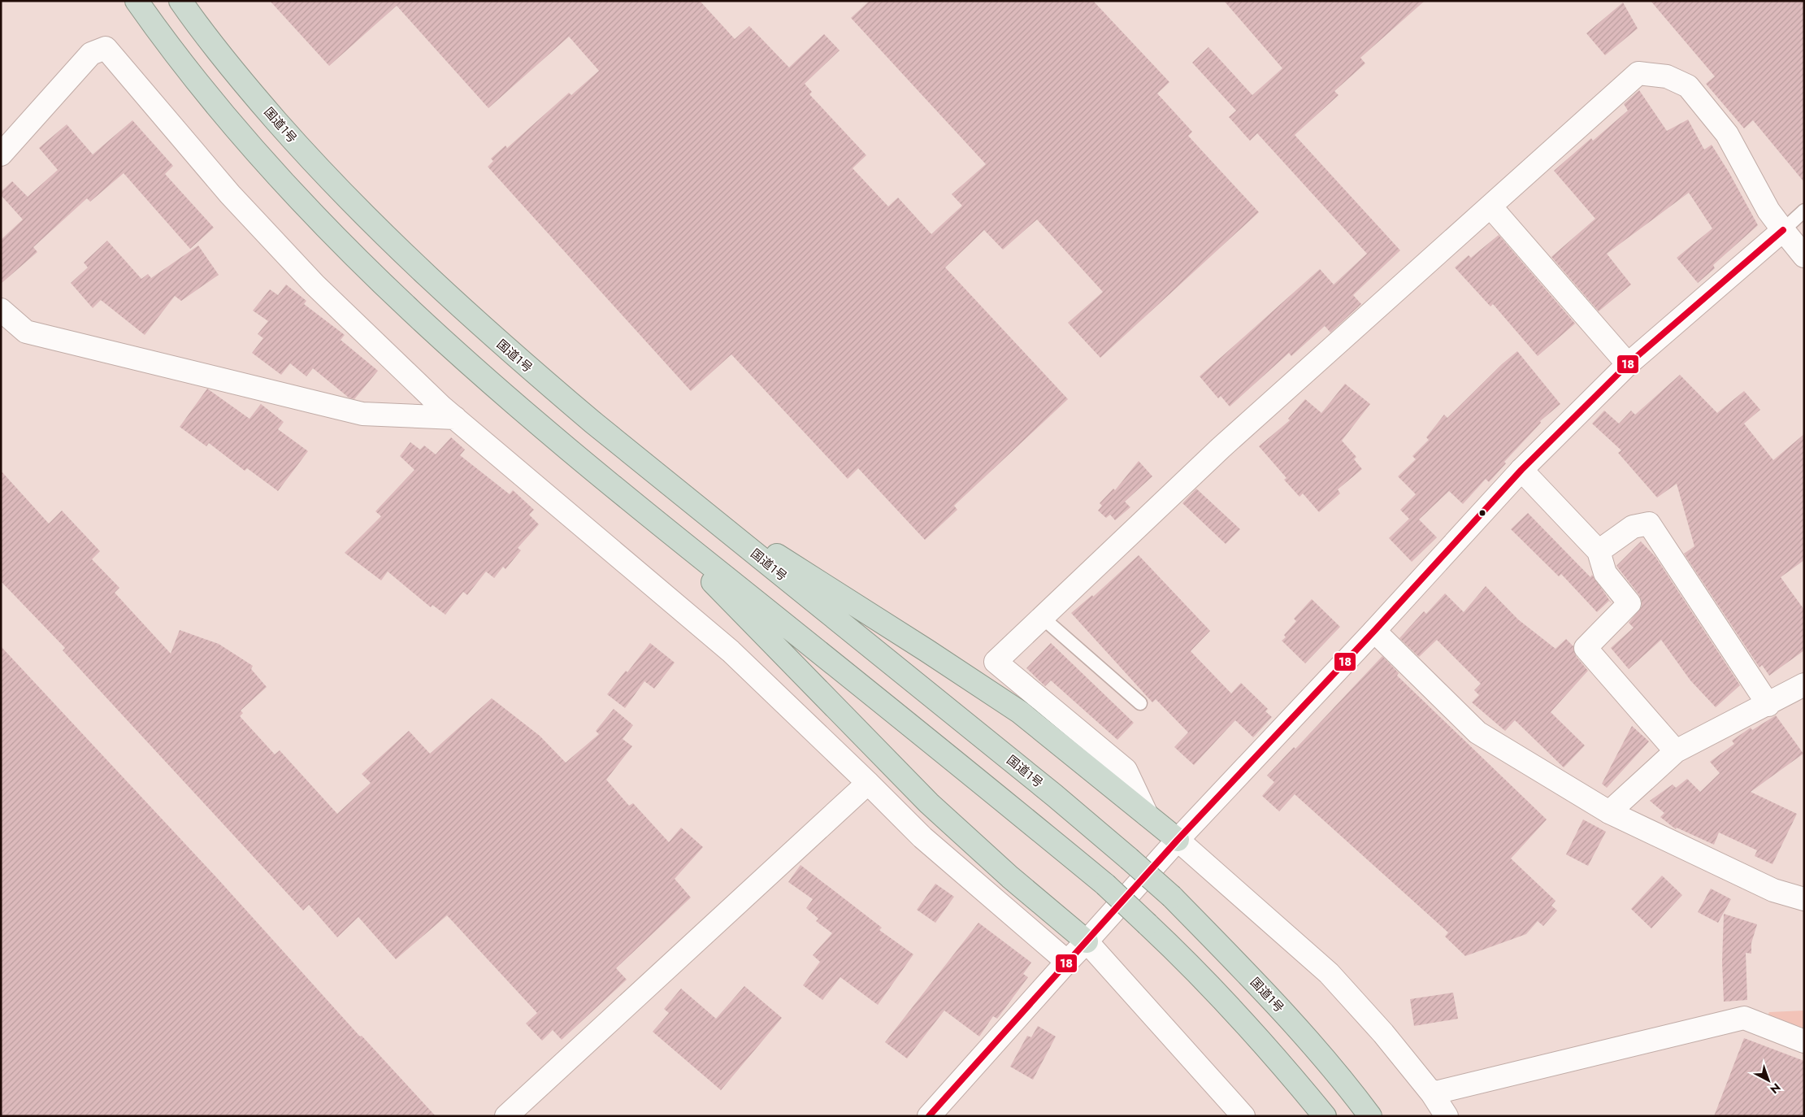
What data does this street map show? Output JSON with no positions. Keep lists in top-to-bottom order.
{
  "streets": {
    "highway": ["国道1号"]
  },
  "lines": ["transit line 18"],
  "north": "bottom right"
}
